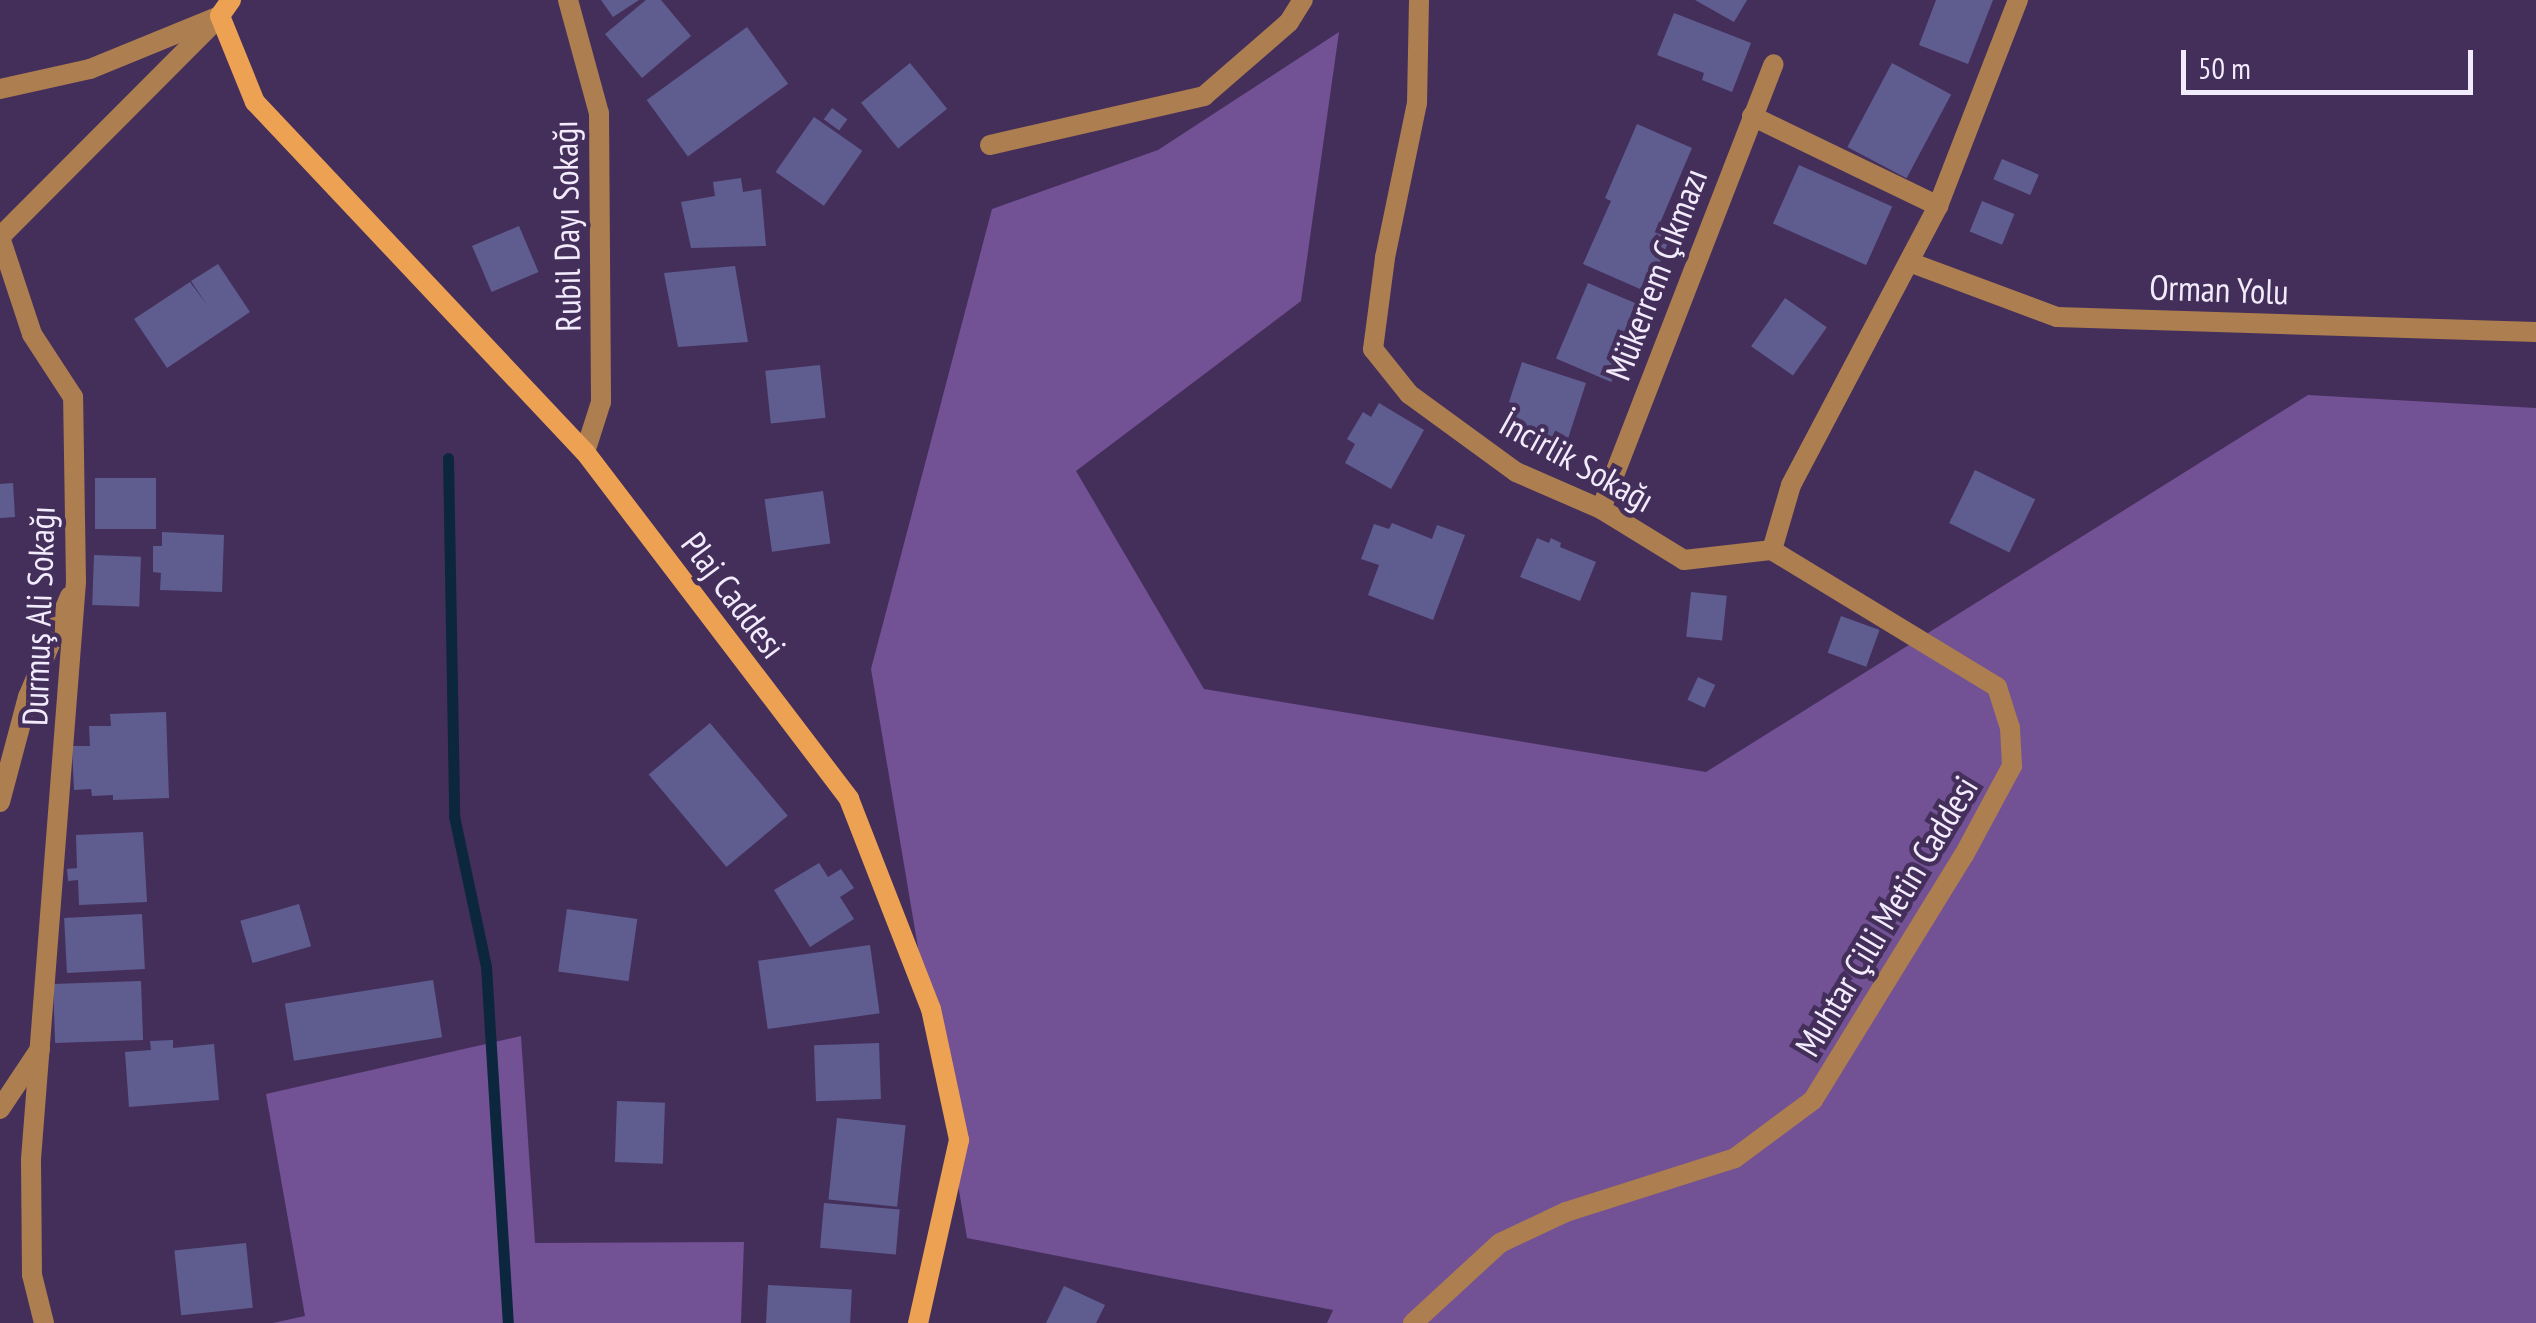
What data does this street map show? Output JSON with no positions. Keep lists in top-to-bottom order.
{
  "streets": {
    "street": [
      "Rubil Dayı Sokağı",
      "Mükerrem Çıkmazı",
      "Orman Yolu",
      "İncirlik Sokağı",
      "Plaj Caddesi",
      "Durmuş Ali Sokağı",
      "Muhtar Çilli Metin Caddesi"
    ]
  },
  "crossings": [
    ["Rubil Dayı Sokağı", "Plaj Caddesi"],
    ["Mükerrem Çıkmazı", "İncirlik Sokağı"],
    ["İncirlik Sokağı", "Muhtar Çilli Metin Caddesi"],
    ["Plaj Caddesi", "Durmuş Ali Sokağı"]
  ],
  "scale_bar": "50 m"
}
